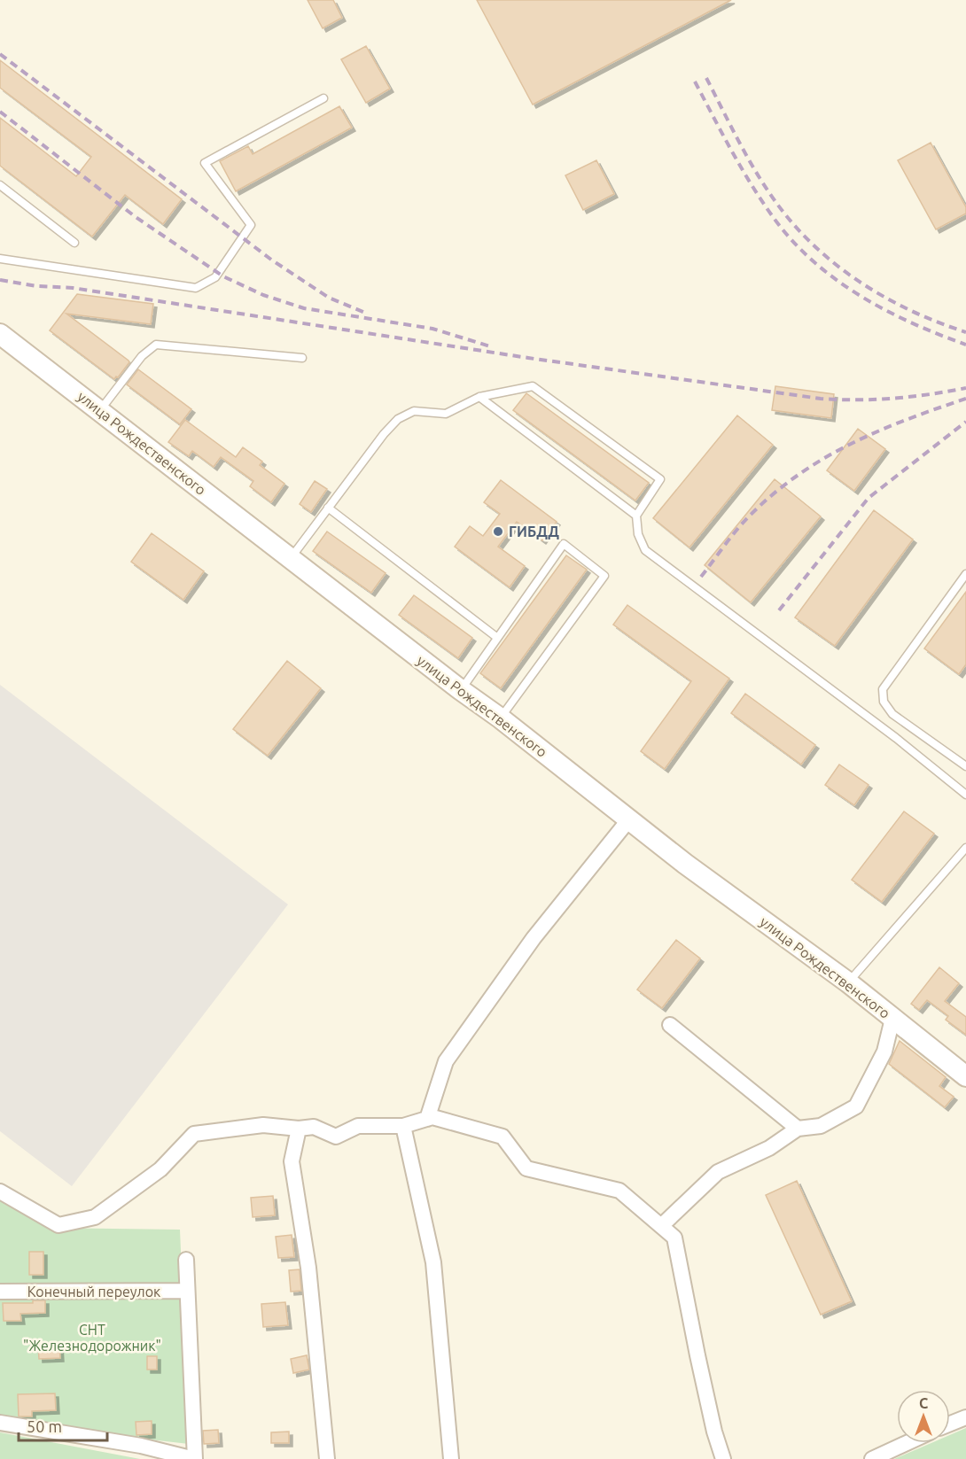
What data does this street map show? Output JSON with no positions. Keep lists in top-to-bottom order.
{
  "streets": {
    "main road": ["улица Рождественского"],
    "street": ["Конечный переулок"]
  },
  "parks": ["СНТ \"Железнодорожник\""],
  "places": ["ГИБДД"],
  "scale_bar": "50 m",
  "north": "top"
}
